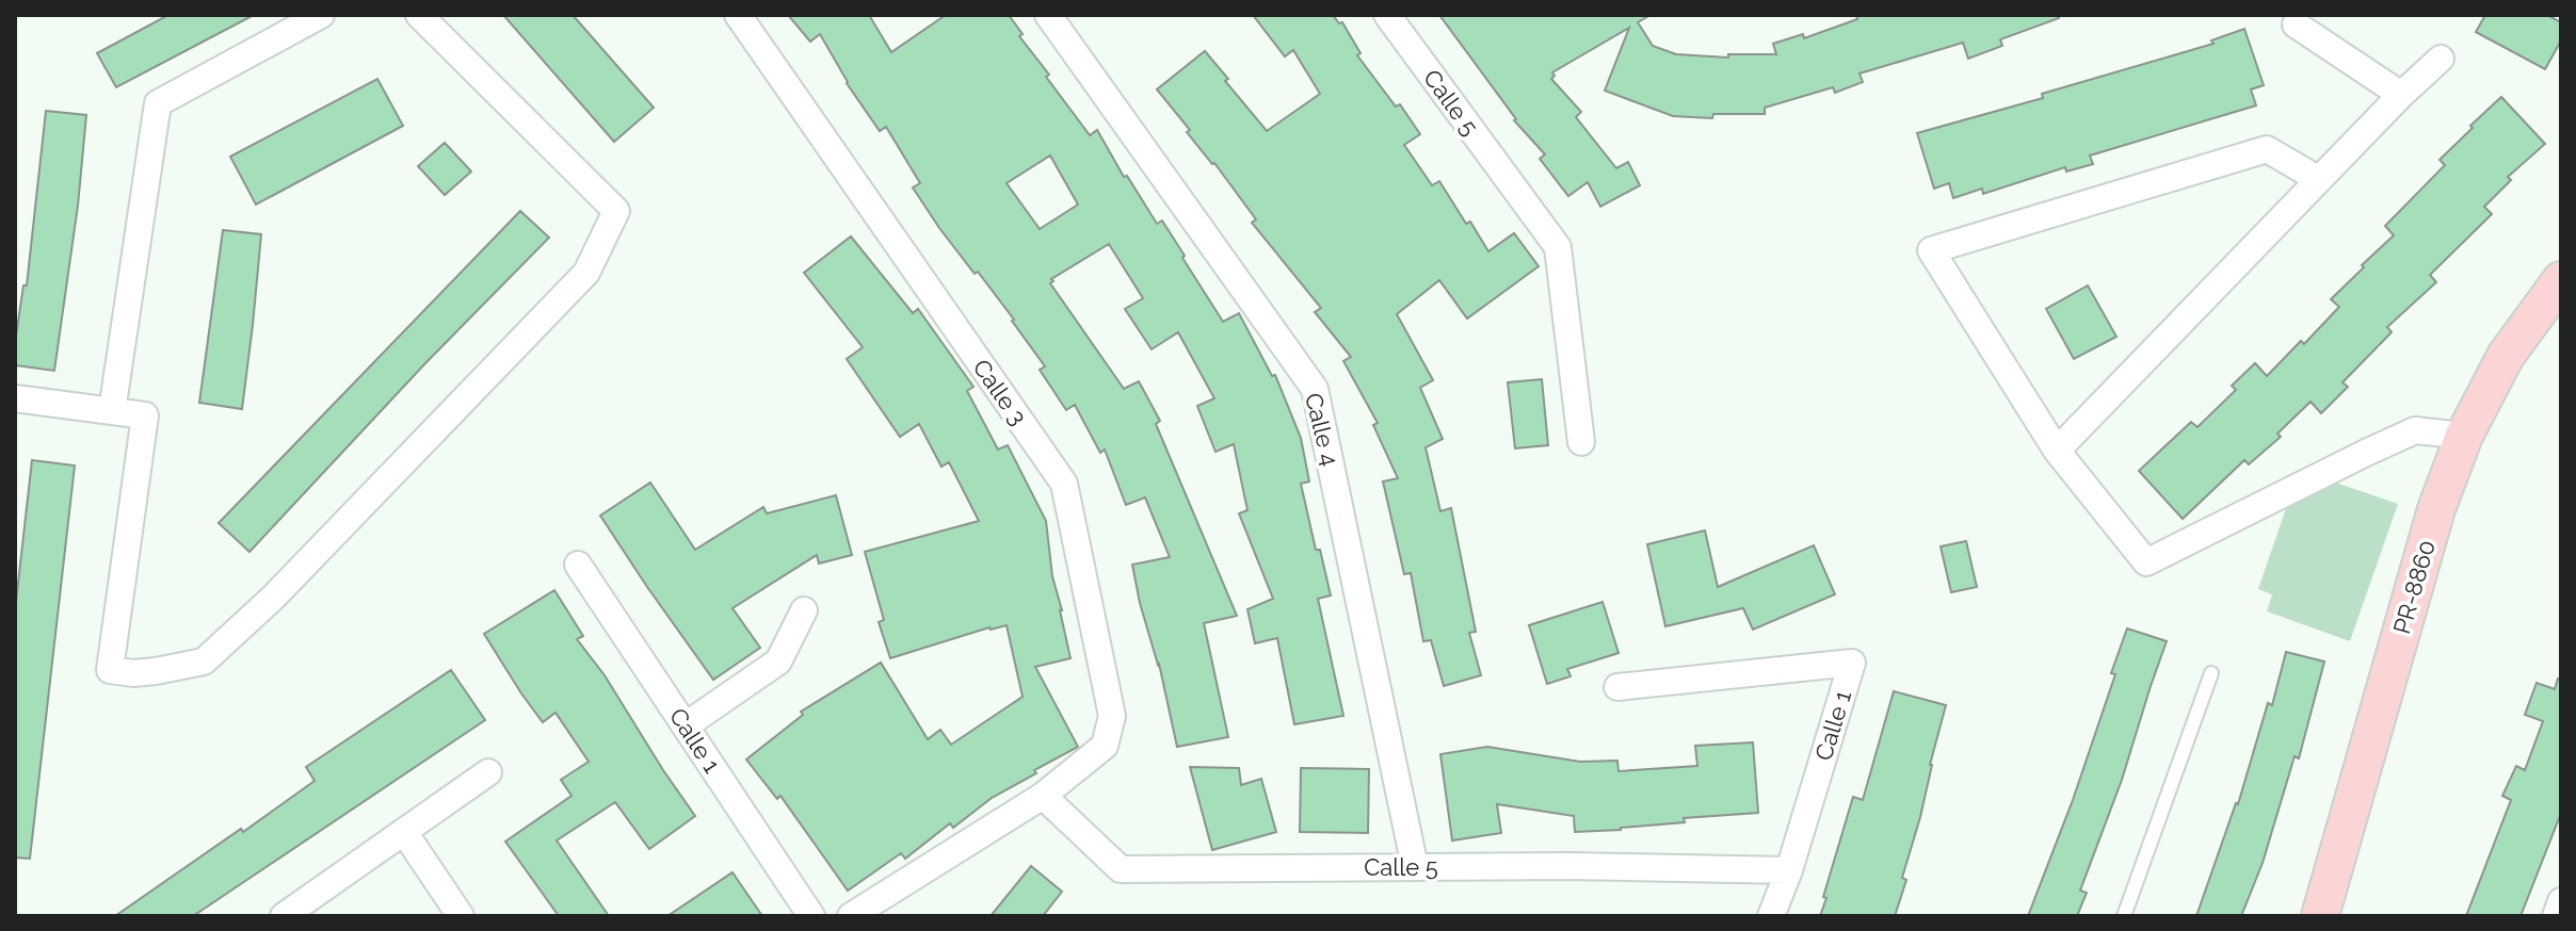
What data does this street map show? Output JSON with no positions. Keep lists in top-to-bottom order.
{
  "streets": {
    "street": [
      "Calle 5",
      "Calle 3",
      "Calle 4",
      "PR-8860",
      "Calle 1"
    ]
  },
  "crossings": [
    ["Calle 5", "Calle 3"],
    ["Calle 5", "Calle 4"],
    ["Calle 5", "Calle 1"]
  ]
}
